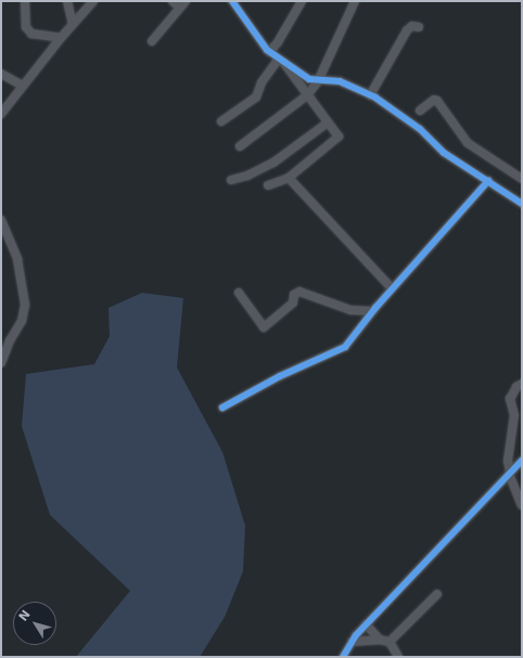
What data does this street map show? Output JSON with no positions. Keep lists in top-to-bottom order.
{
  "north": "top left"
}
